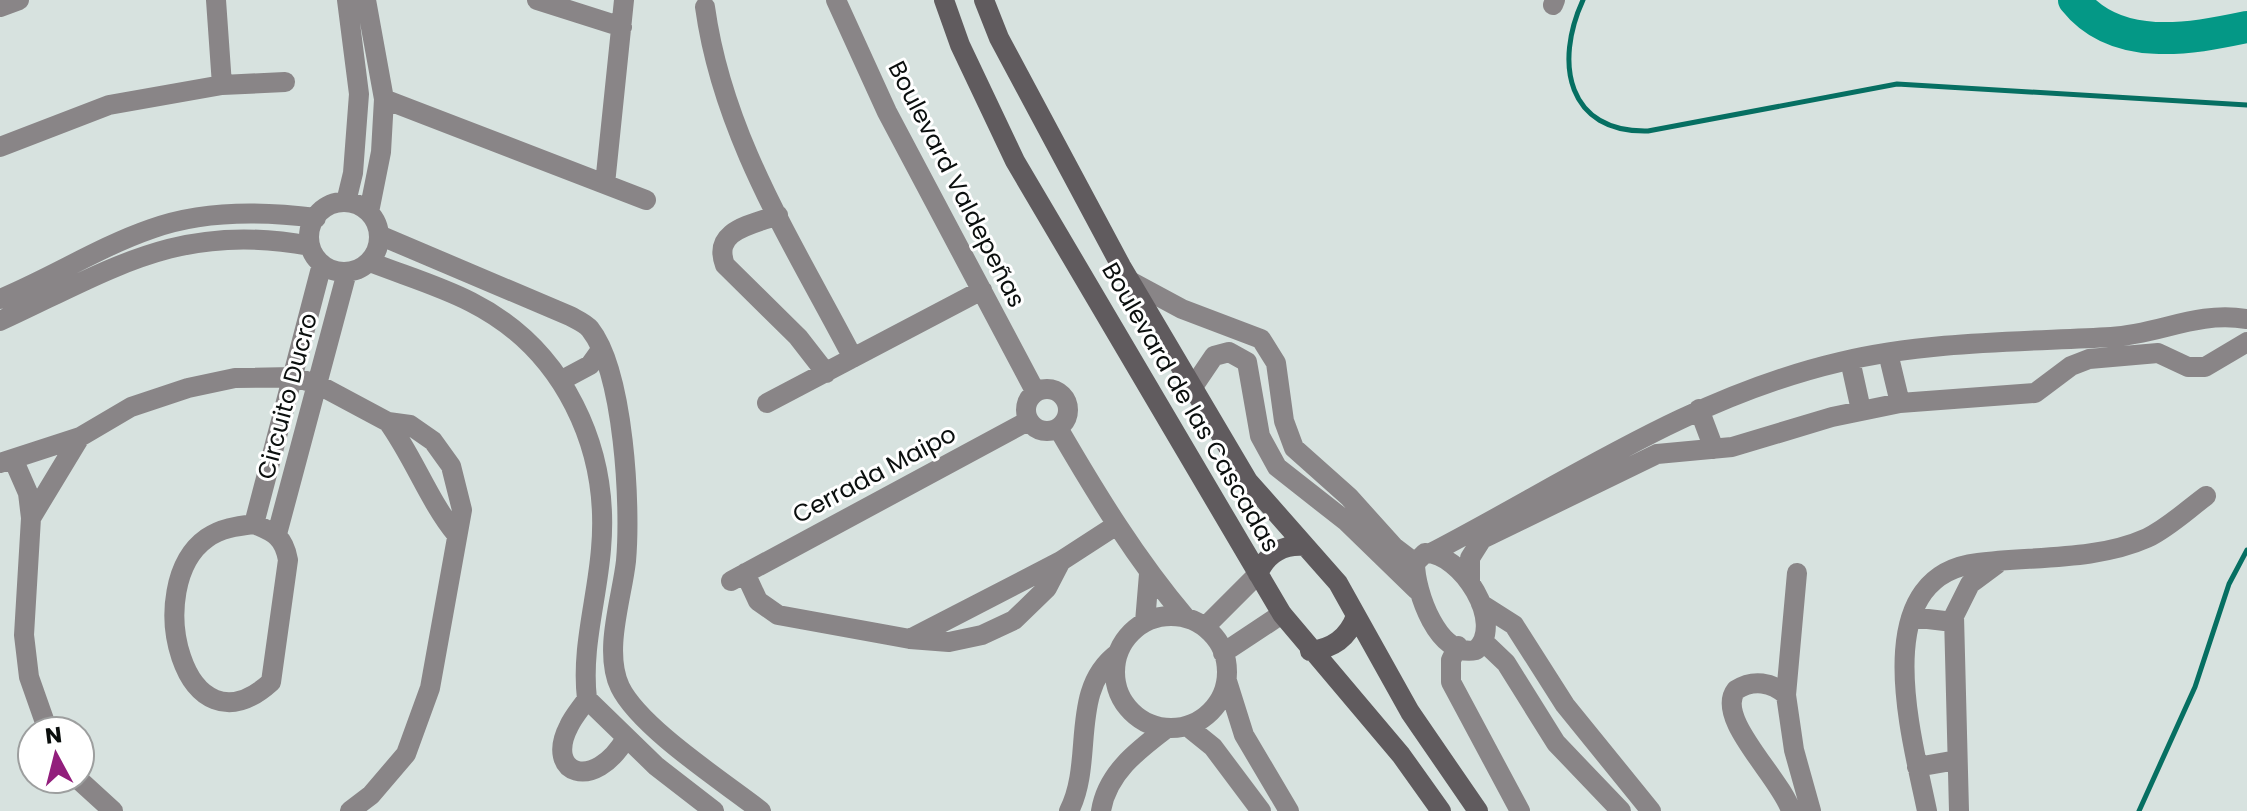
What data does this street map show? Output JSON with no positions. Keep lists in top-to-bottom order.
{
  "streets": {
    "main road": ["Boulevard de las Cascadas"],
    "street": ["Boulevard Valdepeñas", "Circuito Ducro", "Cerrada Maipo"]
  },
  "crossings": [
    ["Boulevard Valdepeñas", "Cerrada Maipo"]
  ],
  "north": "top"
}
